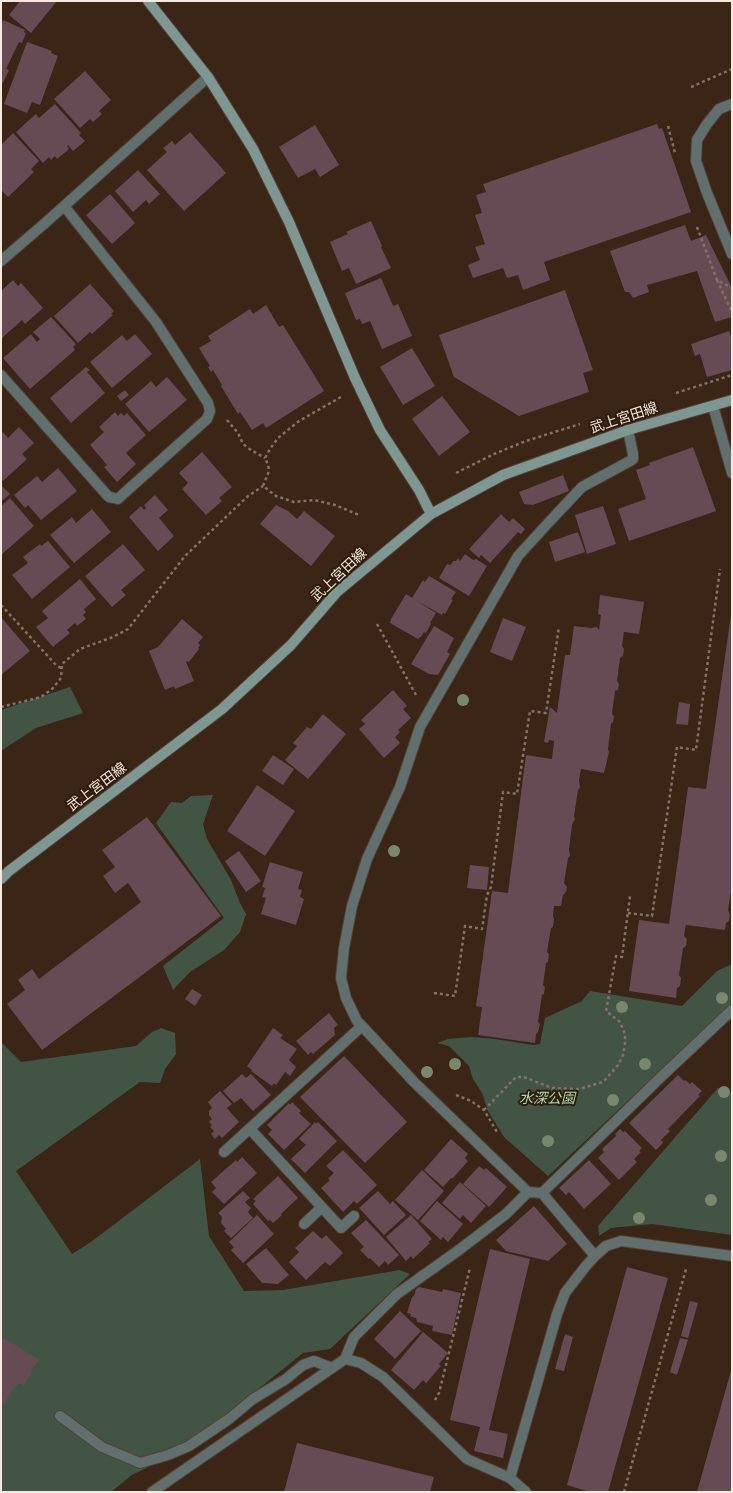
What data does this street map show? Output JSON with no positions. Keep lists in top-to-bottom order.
{
  "streets": {
    "main road": ["武上宮田線"]
  },
  "parks": ["水深公園"]
}
